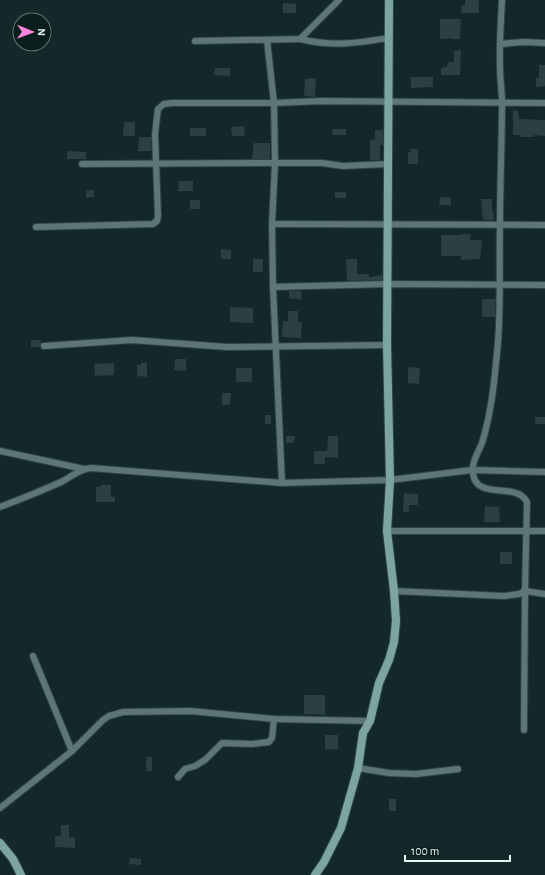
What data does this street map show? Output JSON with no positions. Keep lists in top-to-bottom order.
{
  "scale_bar": "100 m",
  "north": "right"
}
